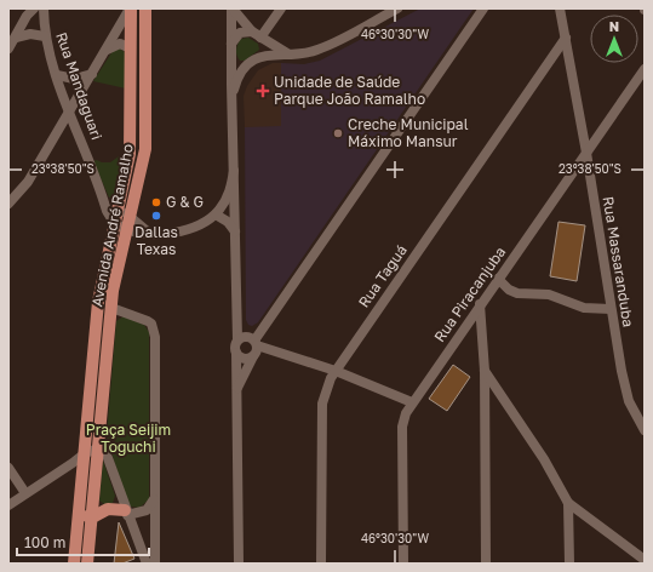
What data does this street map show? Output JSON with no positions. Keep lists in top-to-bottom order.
{
  "streets": {
    "main road": ["Avenida André Ramalho"],
    "street": [
      "Rua Mandaguari",
      "Rua Massaranduba",
      "Rua Taguá",
      "Rua Piracanjuba"
    ]
  },
  "crossings": [
    ["Rua Mandaguari", "Avenida André Ramalho"],
    ["Rua Massaranduba", "Rua Taguá"],
    ["Rua Massaranduba", "Rua Piracanjuba"]
  ],
  "parks": ["Praça Seijim Toguchi"],
  "places": {
    "health": ["Unidade de Saúde Parque João Ramalho"],
    "other": ["Creche Municipal Máximo Mansur", "G & G", "Dallas Texas"]
  },
  "scale_bar": "100 m",
  "north": "top",
  "coordinates": ["46°30'30\"W", "23°38'50\"S"]
}
